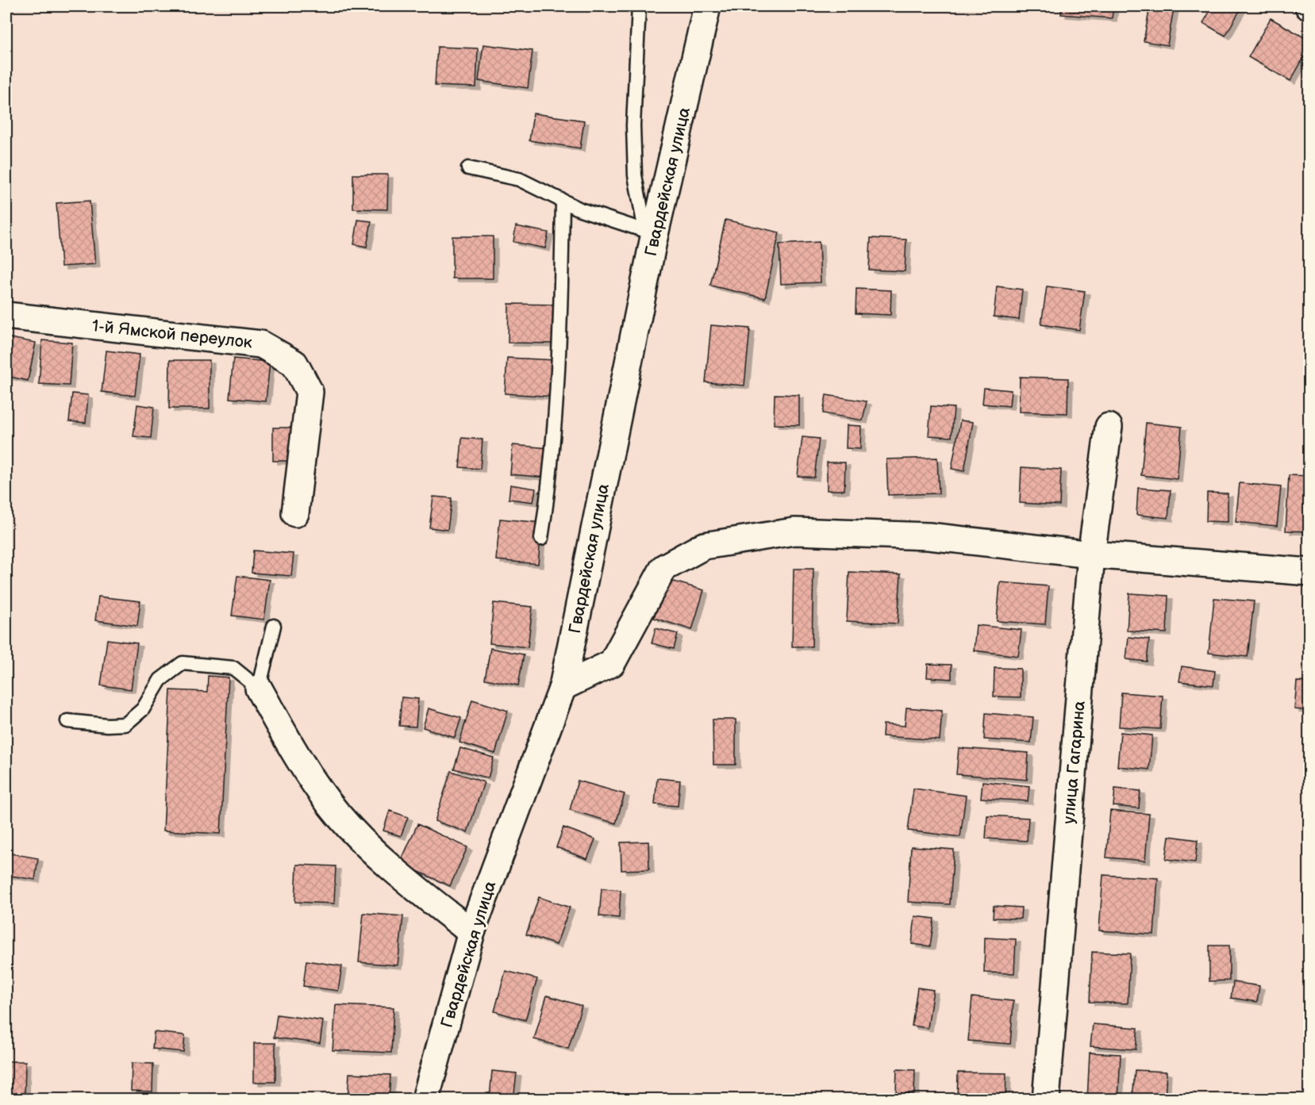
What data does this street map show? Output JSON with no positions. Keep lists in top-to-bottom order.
{
  "streets": {
    "street": ["Гвардейская улица", "1-й Ямской переулок", "улица Гагарина"]
  }
}
